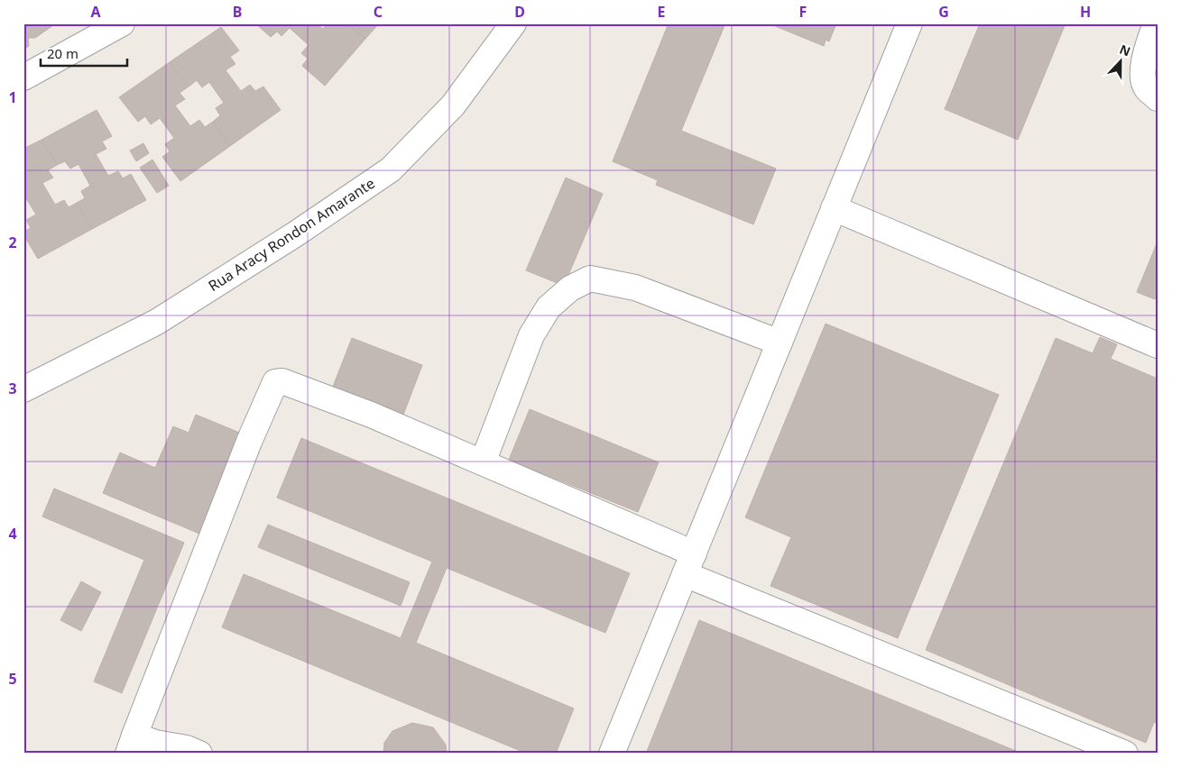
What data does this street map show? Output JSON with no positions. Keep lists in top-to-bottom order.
{
  "streets": {
    "street": ["Rua Aracy Rondon Amarante"]
  },
  "scale_bar": "20 m",
  "north": "top",
  "grid": {
    "columns": [
      "A",
      "B",
      "C",
      "D",
      "E",
      "F",
      "G",
      "H"
    ],
    "rows": [
      "1",
      "2",
      "3",
      "4",
      "5"
    ]
  }
}
